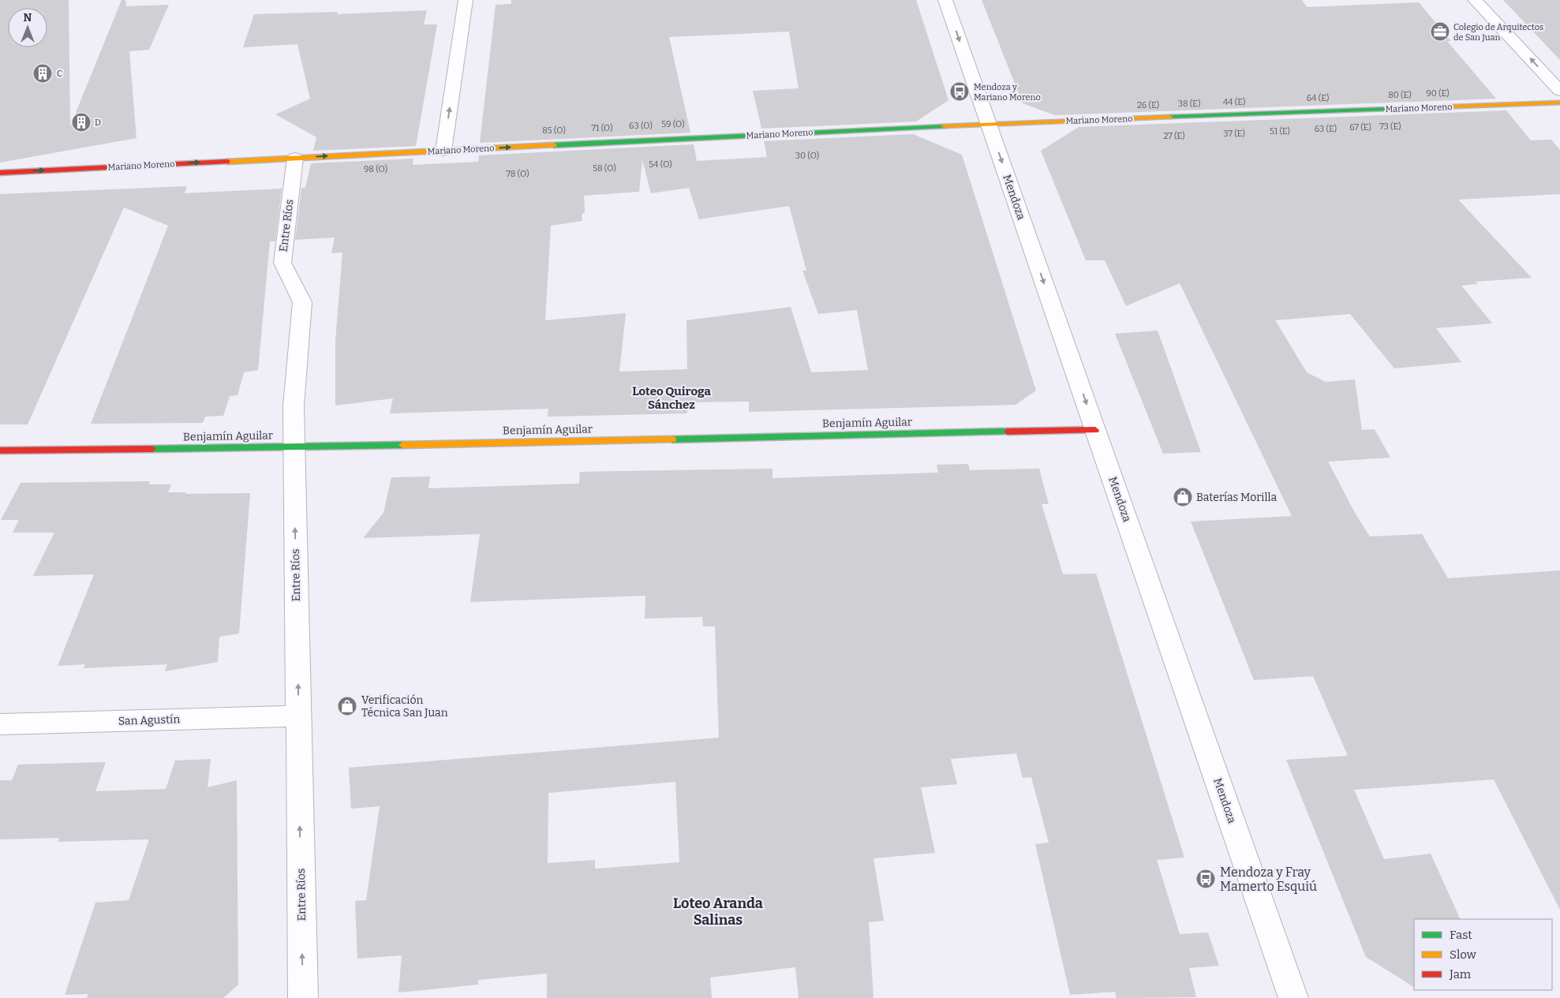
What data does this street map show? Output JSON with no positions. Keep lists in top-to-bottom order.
{
  "streets": {
    "street": [
      "Mariano Moreno",
      "Mendoza",
      "Entre Ríos",
      "Benjamín Aguilar",
      "San Agustín"
    ]
  },
  "crossings": [
    ["Mariano Moreno", "Mendoza"],
    ["Mariano Moreno", "Entre Ríos"],
    ["Mendoza", "Benjamín Aguilar"],
    ["Entre Ríos", "Benjamín Aguilar"],
    ["Entre Ríos", "San Agustín"]
  ],
  "one_way": ["Mariano Moreno", "Mendoza", "Entre Ríos"],
  "districts": ["Loteo Quiroga Sánchez", "Loteo Aranda Salinas"],
  "places": {
    "office": ["Colegio de Arquitectos de San Juan"],
    "building": ["C", "D"],
    "bus stop": ["Mendoza y Mariano Moreno", "Mendoza y Fray Mamerto Esquiú"],
    "shop": ["Baterías Morilla", "Verificación Técnica San Juan"]
  },
  "house_numbers": [
    "90 (E)",
    "80 (E)",
    "64 (E)",
    "44 (E)",
    "38 (E)",
    "26 (E)",
    "59 (O)",
    "63 (O)",
    "73 (E)",
    "67 (E)",
    "71 (O)",
    "63 (E)",
    "85 (O)",
    "51 (E)",
    "37 (E)",
    "27 (E)",
    "30 (O)",
    "54 (O)",
    "58 (O)",
    "98 (O)",
    "78 (O)"
  ],
  "legend": ["Fast", "Slow", "Jam"],
  "north": "top"
}
